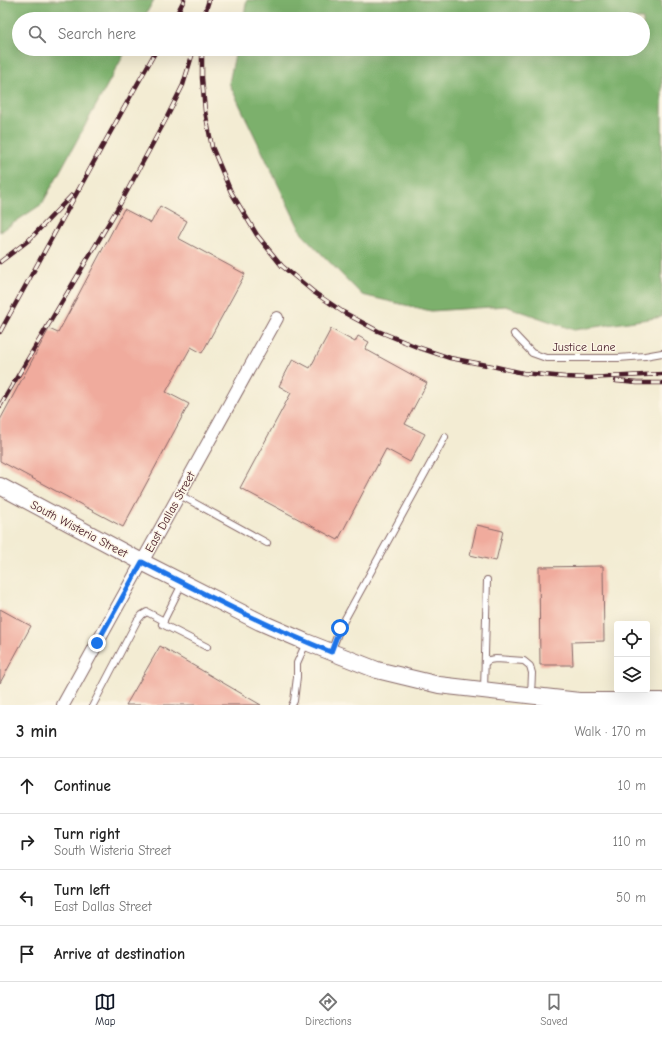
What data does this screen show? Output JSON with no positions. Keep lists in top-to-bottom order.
{
  "streets": {
    "street": ["East Dallas Street", "South Wisteria Street"],
    "lane": ["Justice Lane"]
  },
  "crossings": [
    ["East Dallas Street", "South Wisteria Street"]
  ],
  "page": {
    "search": "Search here",
    "heading": ["3 min", "Walk · 170 m"],
    "list": [
      ["Continue", "10 m"],
      ["Turn right", "South Wisteria Street", "110 m"],
      ["Turn left", "East Dallas Street", "50 m"],
      "Arrive at destination"
    ],
    "nav": ["Map", "Directions", "Saved"]
  }
}
